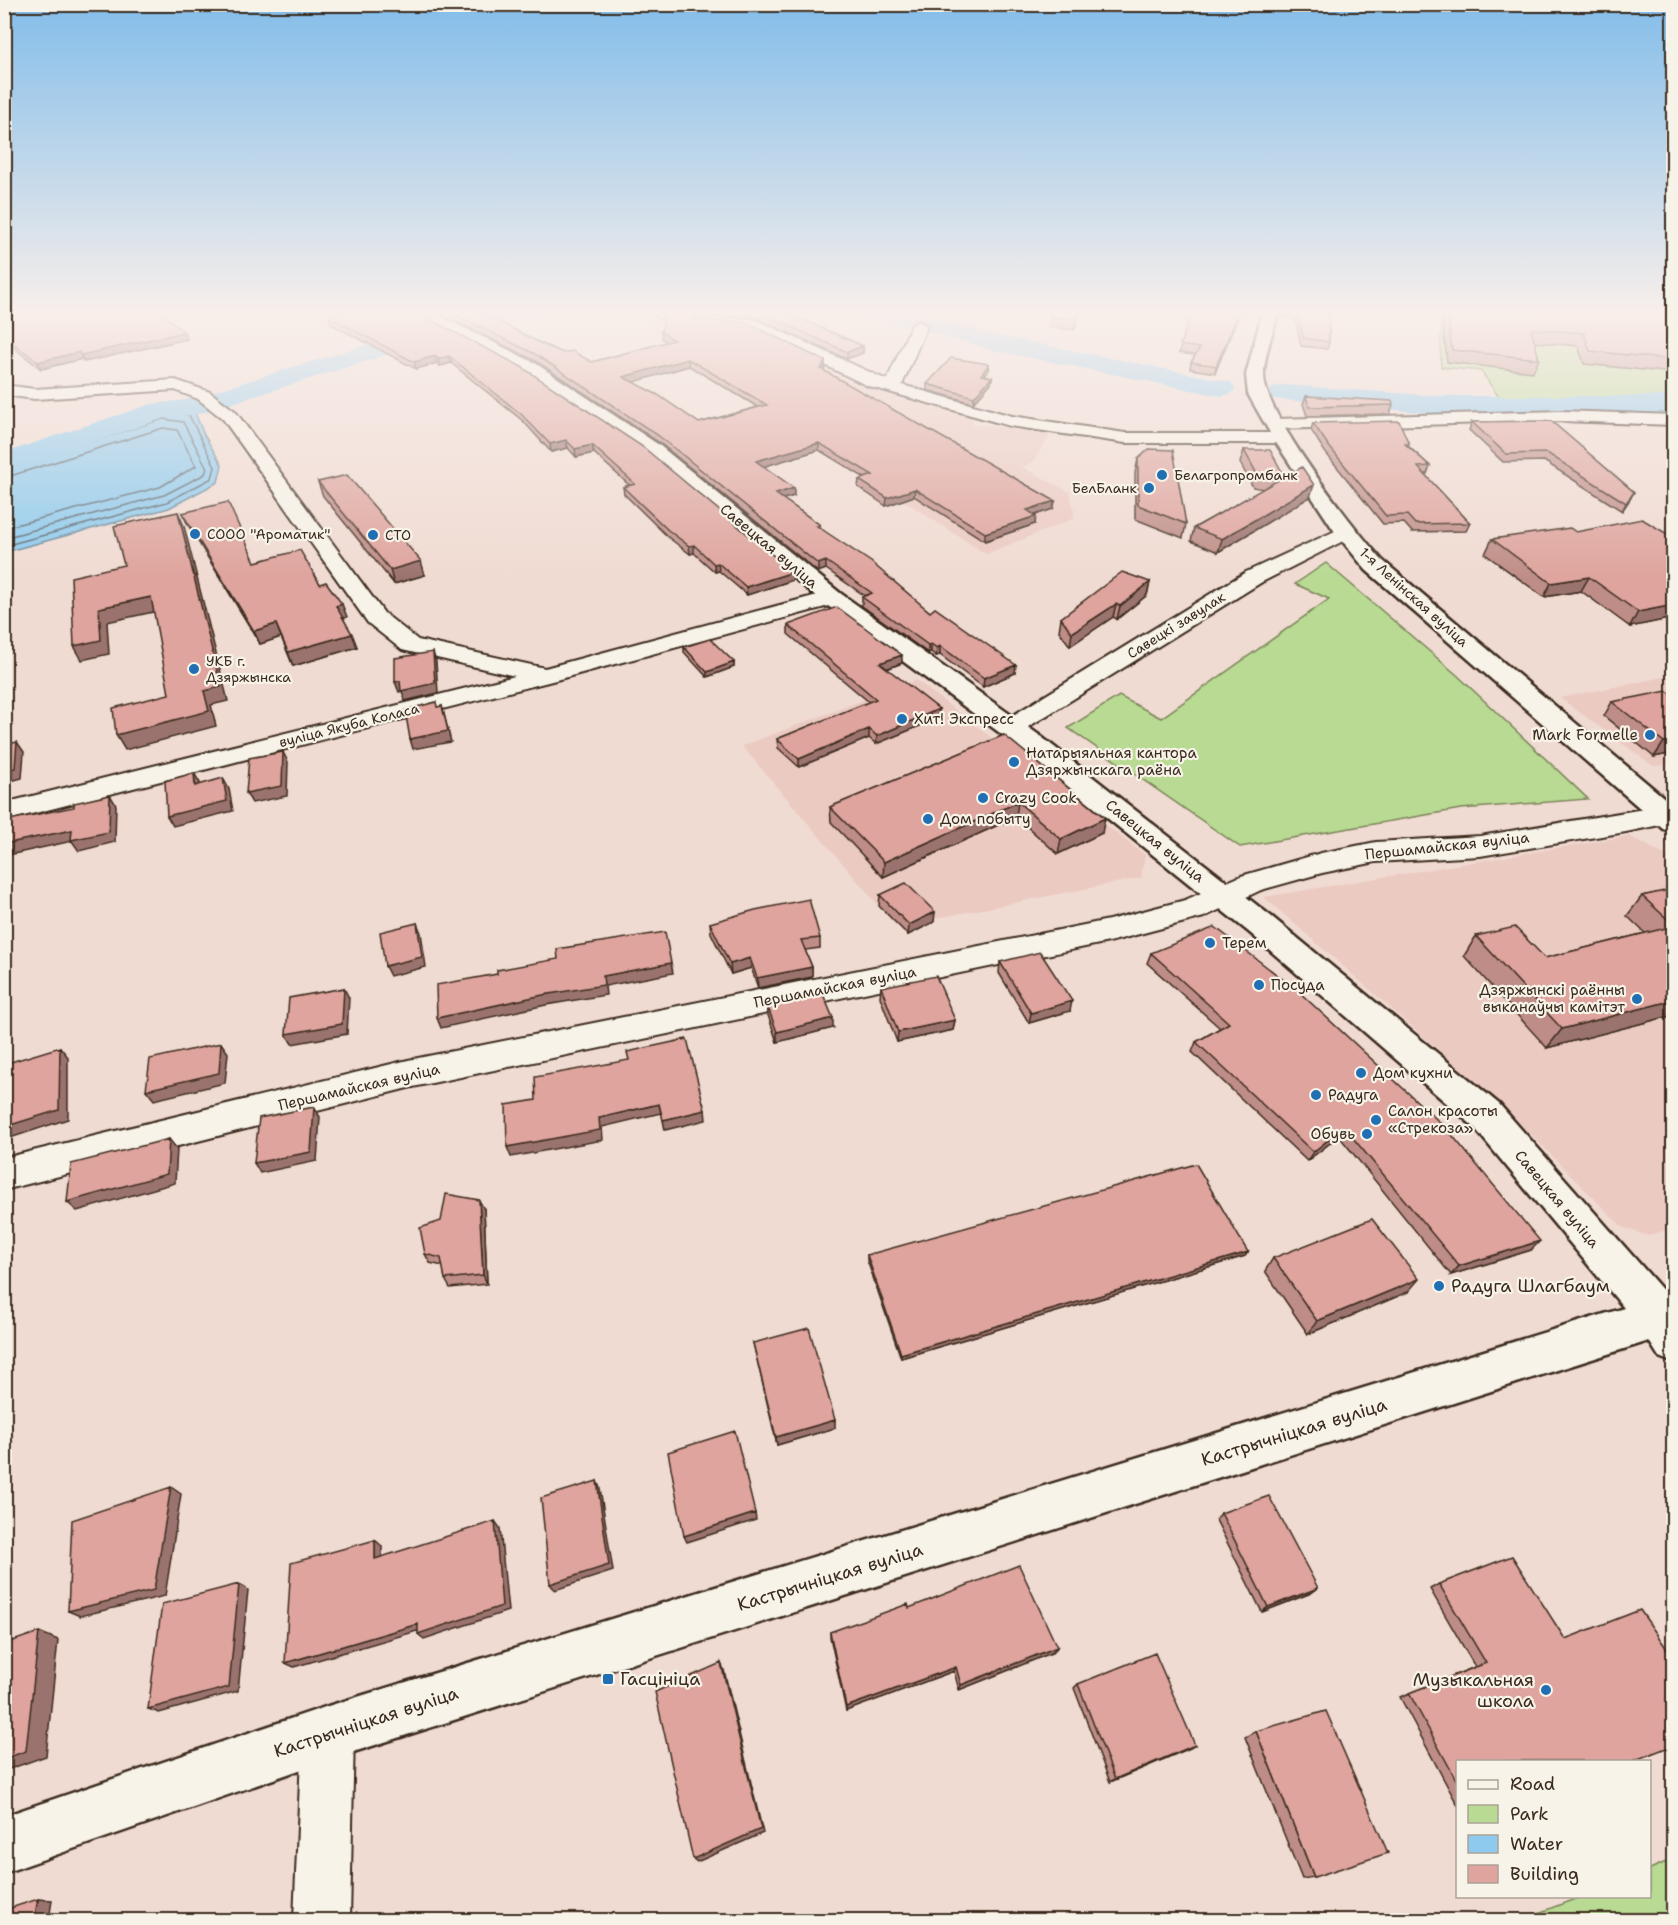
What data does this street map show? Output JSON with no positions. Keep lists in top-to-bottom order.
{
  "streets": {
    "street": [
      "Савецкая вуліца",
      "1-я Ленінская вуліца",
      "Савецкі завулак",
      "вуліца Якуба Коласа",
      "Першамайская вуліца",
      "Кастрычніцкая вуліца"
    ]
  },
  "crossings": [
    ["Савецкая вуліца", "Савецкі завулак"],
    ["Савецкая вуліца", "вуліца Якуба Коласа"],
    ["Савецкая вуліца", "Першамайская вуліца"],
    ["Савецкая вуліца", "Кастрычніцкая вуліца"],
    ["1-я Ленінская вуліца", "Савецкі завулак"],
    ["1-я Ленінская вуліца", "Першамайская вуліца"]
  ],
  "places": {
    "other": [
      "Белагропромбанк",
      "БелБланк",
      "СООО \"Ароматик\"",
      "СТО",
      "УКБ г. Дзяржынска",
      "Хит! Экспресс",
      "Mark Formelle",
      "Натарыяльная кантора Дзяржынскага раёна",
      "Crazy Cook",
      "Дом побыту",
      "Терем",
      "Посуда",
      "Дзяржынскі раённы выканаўчы камітэт",
      "Дом кухни",
      "Радуга",
      "Салон красоты «Стрекоза»",
      "Обувь",
      "Радуга Шлагбаум",
      "Музыкальная школа"
    ],
    "transit": ["Гасцініца"]
  },
  "legend": [
    "Road",
    "Park",
    "Water",
    "Building"
  ]
}
